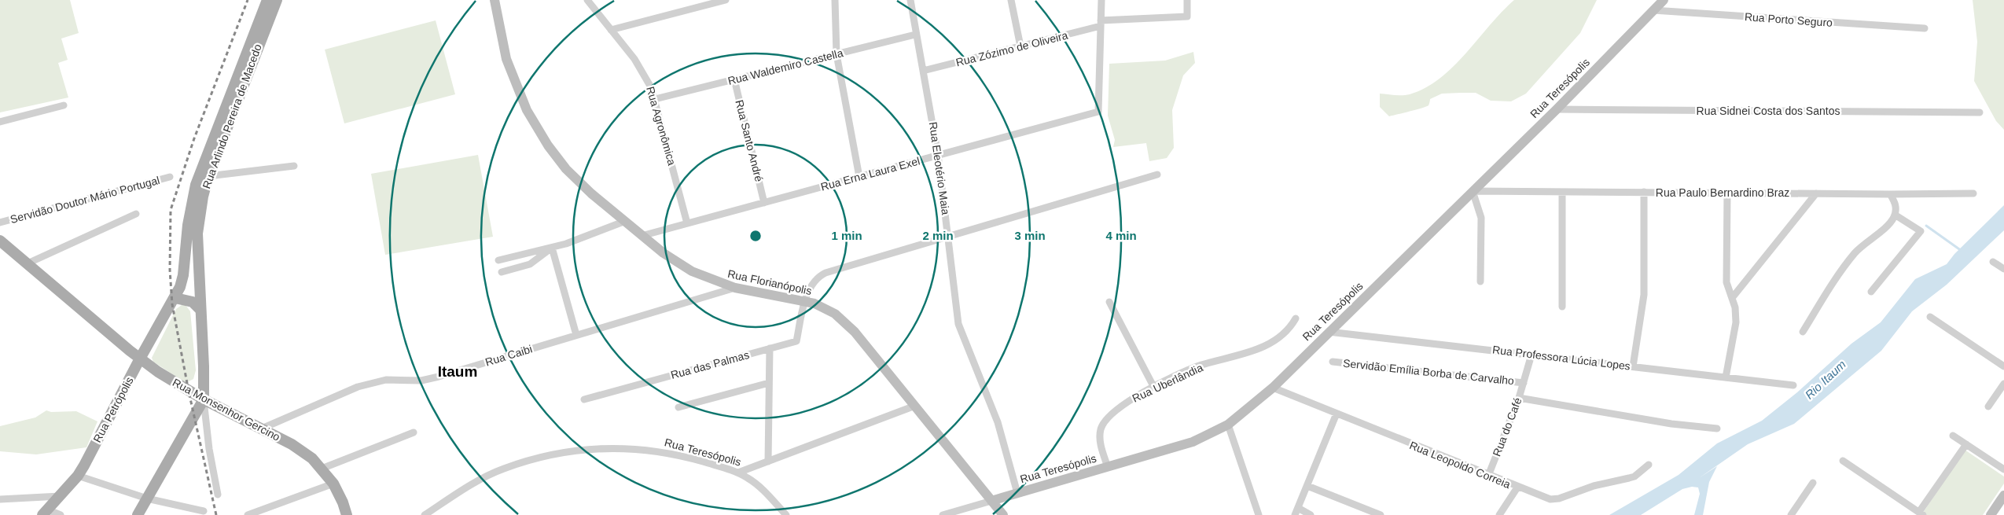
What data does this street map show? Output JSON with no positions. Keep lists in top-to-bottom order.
{
  "streets": {
    "main road": ["Rua Arlindo Pereira de Macedo", "Rua Petrópolis", "Rua Monsenhor Gercino"],
    "street": [
      "Rua Porto Seguro",
      "Rua Zózimo de Oliveira",
      "Rua Waldemiro Castella",
      "Rua Teresópolis",
      "Rua Sidnei Costa dos Santos",
      "Rua Agronômica",
      "Rua Santo André",
      "Rua Eleotério Maia",
      "Rua Erna Laura Exel",
      "Rua Paulo Bernardino Braz",
      "Servidão Doutor Mário Portugal",
      "Rua Florianópolis",
      "Rua Caibi",
      "Rua Professora Lúcia Lopes",
      "Rua das Palmas",
      "Servidão Emília Borba de Carvalho",
      "Rua Uberlândia",
      "Rua do Café",
      "Rua Leopoldo Correia"
    ]
  },
  "crossings": [
    ["Rua Porto Seguro", "Rua Teresópolis"],
    ["Rua Zózimo de Oliveira", "Rua Eleotério Maia"],
    ["Rua Zózimo de Oliveira", "Rua Erna Laura Exel"],
    ["Rua Waldemiro Castella", "Rua Agronômica"],
    ["Rua Waldemiro Castella", "Rua Santo André"],
    ["Rua Waldemiro Castella", "Rua Eleotério Maia"],
    ["Rua Teresópolis", "Rua Sidnei Costa dos Santos"],
    ["Rua Teresópolis", "Rua Eleotério Maia"],
    ["Rua Teresópolis", "Rua Paulo Bernardino Braz"],
    ["Rua Teresópolis", "Rua Florianópolis"],
    ["Rua Teresópolis", "Rua Professora Lúcia Lopes"],
    ["Rua Teresópolis", "Rua Uberlândia"],
    ["Rua Teresópolis", "Rua Leopoldo Correia"],
    ["Rua Arlindo Pereira de Macedo", "Rua Petrópolis"],
    ["Rua Arlindo Pereira de Macedo", "Rua Monsenhor Gercino"],
    ["Rua Agronômica", "Rua Erna Laura Exel"],
    ["Rua Santo André", "Rua Erna Laura Exel"],
    ["Rua Eleotério Maia", "Rua Erna Laura Exel"],
    ["Rua Erna Laura Exel", "Rua Florianópolis"],
    ["Rua Florianópolis", "Rua Caibi"],
    ["Rua Florianópolis", "Rua das Palmas"],
    ["Rua Caibi", "Rua Monsenhor Gercino"],
    ["Rua Professora Lúcia Lopes", "Rua do Café"],
    ["Servidão Emília Borba de Carvalho", "Rua do Café"],
    ["Rua Petrópolis", "Rua Monsenhor Gercino"],
    ["Rua do Café", "Rua Leopoldo Correia"]
  ],
  "districts": ["Itaum"],
  "water": ["Rio Itaum"],
  "rings": [
    "1 min",
    "2 min",
    "3 min",
    "4 min"
  ]
}
